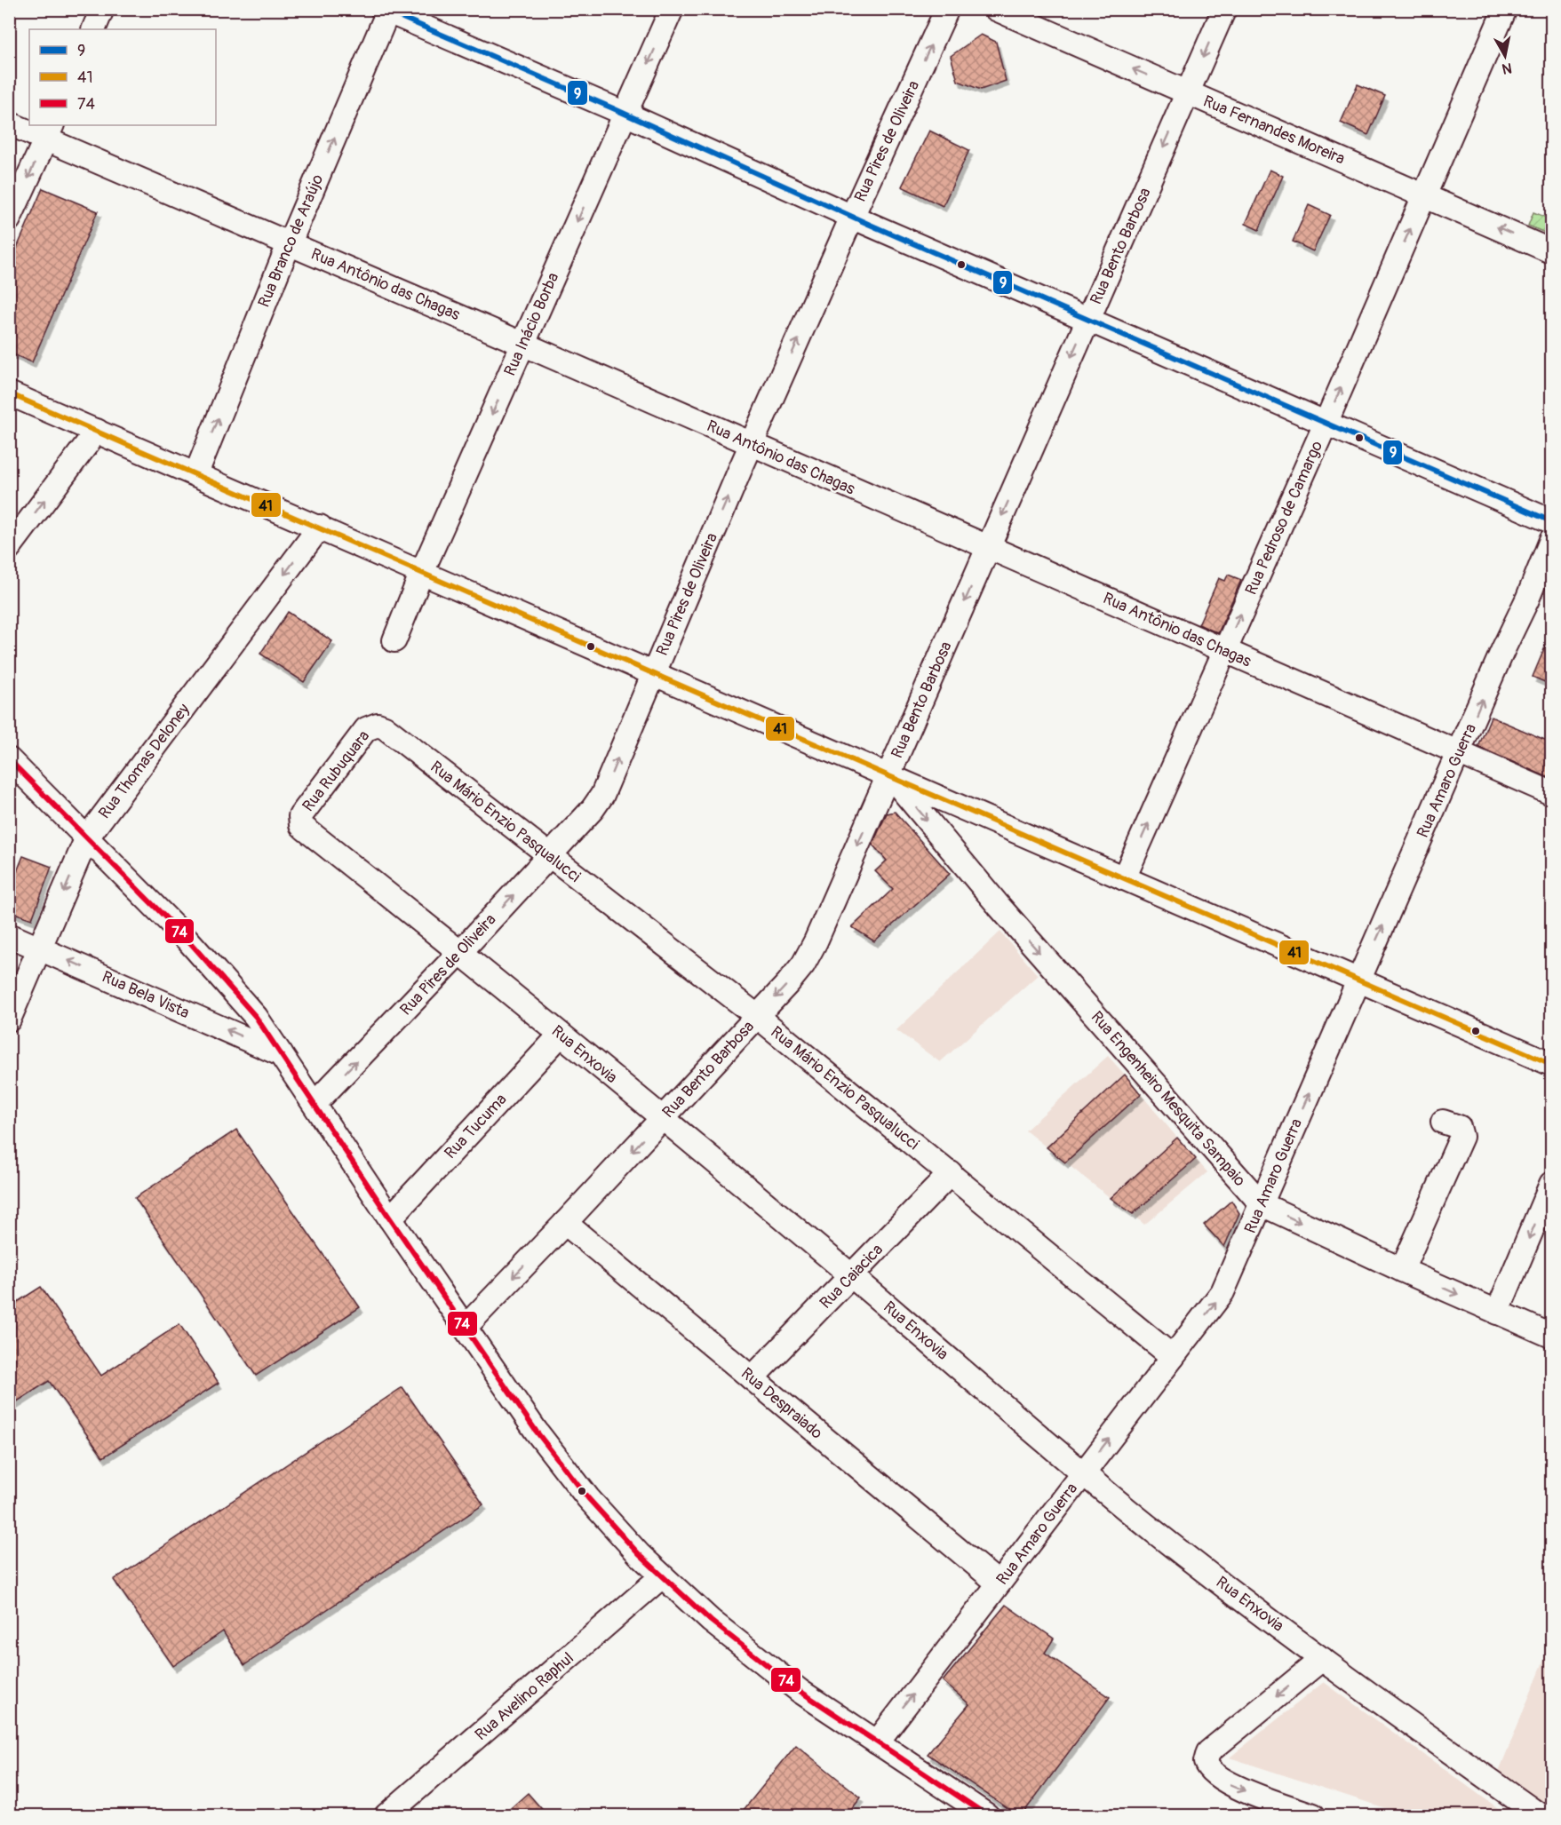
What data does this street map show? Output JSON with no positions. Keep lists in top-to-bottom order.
{
  "streets": {
    "street": [
      "Rua Fernandes Moreira",
      "Rua Pires de Oliveira",
      "Rua Branco de Araújo",
      "Rua Bento Barbosa",
      "Rua Antônio das Chagas",
      "Rua Inácio Borba",
      "Rua Pedroso de Camargo",
      "Rua Thomas Deloney",
      "Rua Rubuquara",
      "Rua Amaro Guerra",
      "Rua Mário Enzio Pasqualucci",
      "Rua Bela Vista",
      "Rua Enxovia",
      "Rua Engenheiro Mesquita Sampaio",
      "Rua Tucuma",
      "Rua Caiacica",
      "Rua Despraiado",
      "Rua Avelino Raphul"
    ]
  },
  "crossings": [
    ["Rua Fernandes Moreira", "Rua Bento Barbosa"],
    ["Rua Fernandes Moreira", "Rua Pedroso de Camargo"],
    ["Rua Pires de Oliveira", "Rua Antônio das Chagas"],
    ["Rua Pires de Oliveira", "Rua Mário Enzio Pasqualucci"],
    ["Rua Pires de Oliveira", "Rua Enxovia"],
    ["Rua Branco de Araújo", "Rua Antônio das Chagas"],
    ["Rua Bento Barbosa", "Rua Antônio das Chagas"],
    ["Rua Bento Barbosa", "Rua Mário Enzio Pasqualucci"],
    ["Rua Bento Barbosa", "Rua Enxovia"],
    ["Rua Bento Barbosa", "Rua Engenheiro Mesquita Sampaio"],
    ["Rua Bento Barbosa", "Rua Despraiado"],
    ["Rua Antônio das Chagas", "Rua Inácio Borba"],
    ["Rua Antônio das Chagas", "Rua Pedroso de Camargo"],
    ["Rua Antônio das Chagas", "Rua Amaro Guerra"],
    ["Rua Thomas Deloney", "Rua Bela Vista"],
    ["Rua Rubuquara", "Rua Mário Enzio Pasqualucci"],
    ["Rua Rubuquara", "Rua Enxovia"],
    ["Rua Amaro Guerra", "Rua Mário Enzio Pasqualucci"],
    ["Rua Amaro Guerra", "Rua Enxovia"],
    ["Rua Amaro Guerra", "Rua Engenheiro Mesquita Sampaio"],
    ["Rua Amaro Guerra", "Rua Despraiado"],
    ["Rua Mário Enzio Pasqualucci", "Rua Caiacica"],
    ["Rua Enxovia", "Rua Tucuma"],
    ["Rua Enxovia", "Rua Caiacica"],
    ["Rua Caiacica", "Rua Despraiado"]
  ],
  "one_way": [
    "Rua Fernandes Moreira",
    "Rua Pires de Oliveira",
    "Rua Branco de Araújo",
    "Rua Bento Barbosa",
    "Rua Inácio Borba",
    "Rua Pedroso de Camargo",
    "Rua Thomas Deloney",
    "Rua Amaro Guerra"
  ],
  "lines": ["transit line 9", "transit line 41", "transit line 74"],
  "legend": ["9", "41", "74"],
  "north": "bottom"
}
